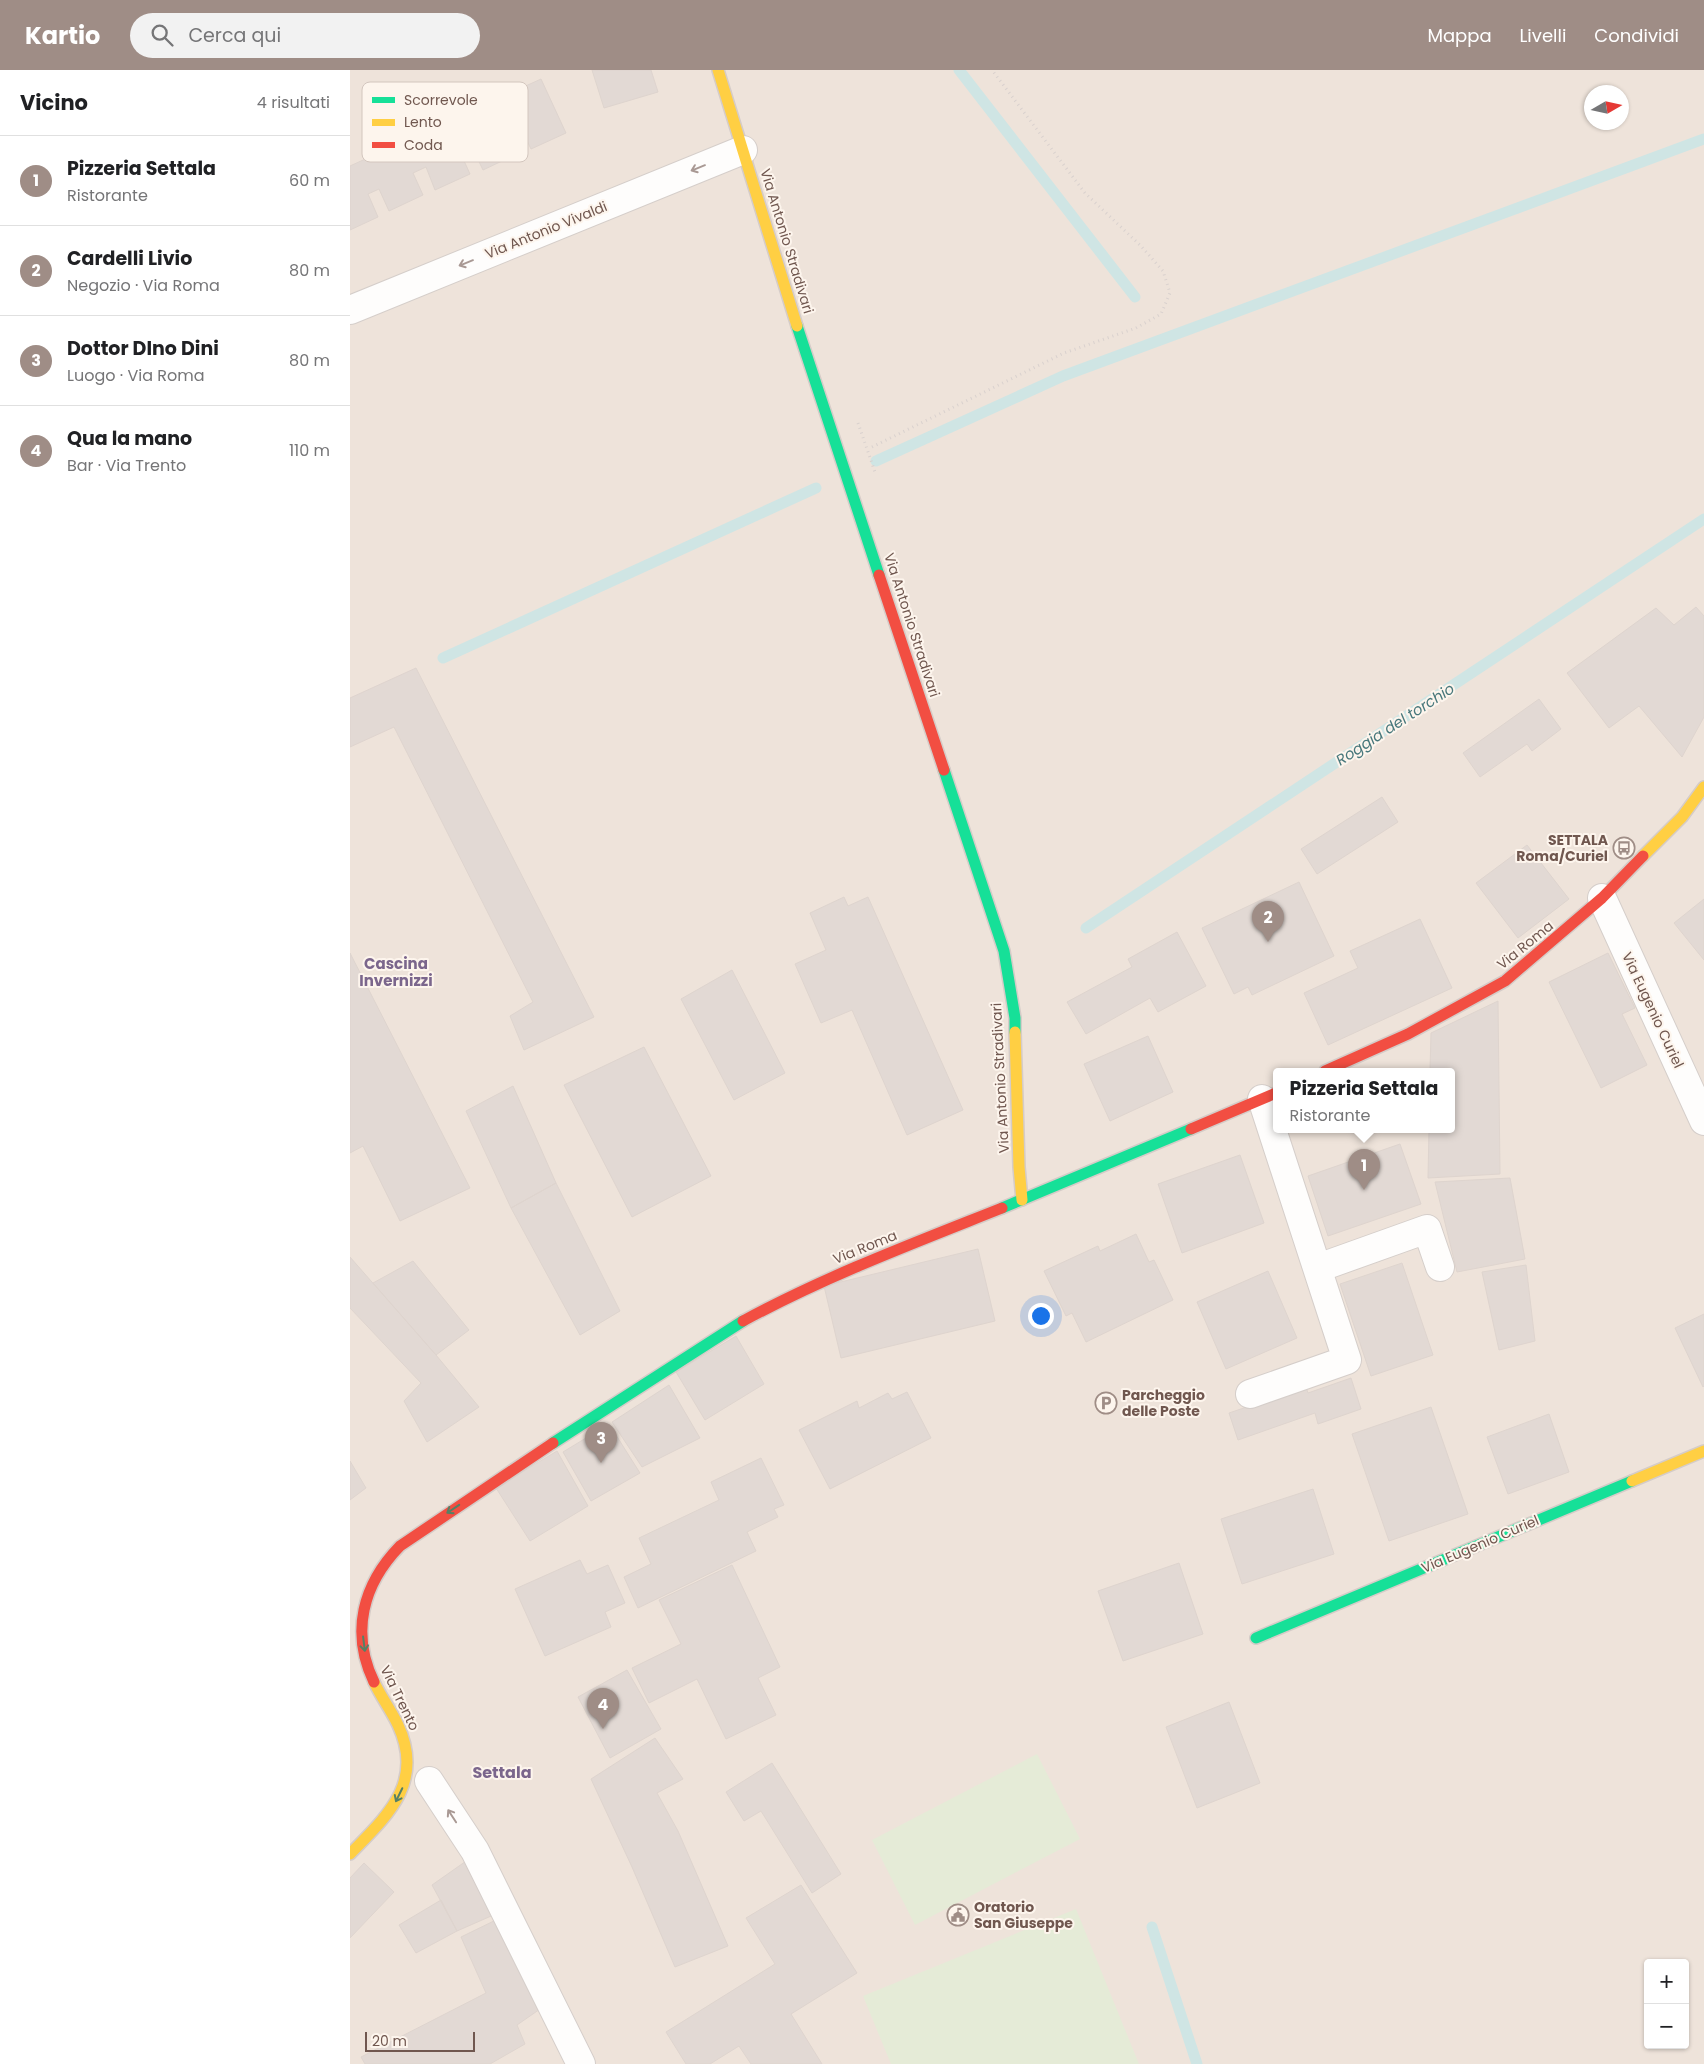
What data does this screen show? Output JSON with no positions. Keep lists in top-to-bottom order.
{
  "streets": {
    "street": [
      "Via Antonio Vivaldi",
      "Via Antonio Stradivari",
      "Via Roma",
      "Via Eugenio Curiel",
      "Via Trento"
    ]
  },
  "crossings": [
    ["Via Antonio Vivaldi", "Via Antonio Stradivari"],
    ["Via Antonio Stradivari", "Via Roma"],
    ["Via Roma", "Via Eugenio Curiel"],
    ["Via Roma", "Via Trento"]
  ],
  "one_way": ["Via Antonio Vivaldi", "Via Roma", "Via Trento"],
  "districts": ["Cascina Invernizzi", "Settala"],
  "water": ["Roggia del torchio"],
  "places": {
    "bus stop": ["SETTALA Roma/Curiel"],
    "parking": ["Parcheggio delle Poste"],
    "public building": ["Oratorio San Giuseppe"]
  },
  "legend": ["Scorrevole", "Lento", "Coda"],
  "scale_bar": "20 m",
  "north": "right",
  "page": {
    "header": "Kartio",
    "search": "Cerca qui",
    "nav": ["Mappa", "Livelli", "Condividi"],
    "heading": ["Vicino", "4 risultati"],
    "list": [
      {
        "mark": "1",
        "name": "Pizzeria Settala",
        "note": "Ristorante",
        "value": "60 m"
      },
      {
        "mark": "2",
        "name": "Cardelli Livio",
        "note": "Negozio · Via Roma",
        "value": "80 m"
      },
      {
        "mark": "3",
        "name": "Dottor DIno Dini",
        "note": "Luogo · Via Roma",
        "value": "80 m"
      },
      {
        "mark": "4",
        "name": "Qua la mano",
        "note": "Bar · Via Trento",
        "value": "110 m"
      }
    ],
    "pins": [
      "2",
      "1",
      "3",
      "4"
    ],
    "popup": ["Pizzeria Settala", "Ristorante"],
    "map_buttons": ["+", "−"],
    "scale": "20 m"
  }
}
